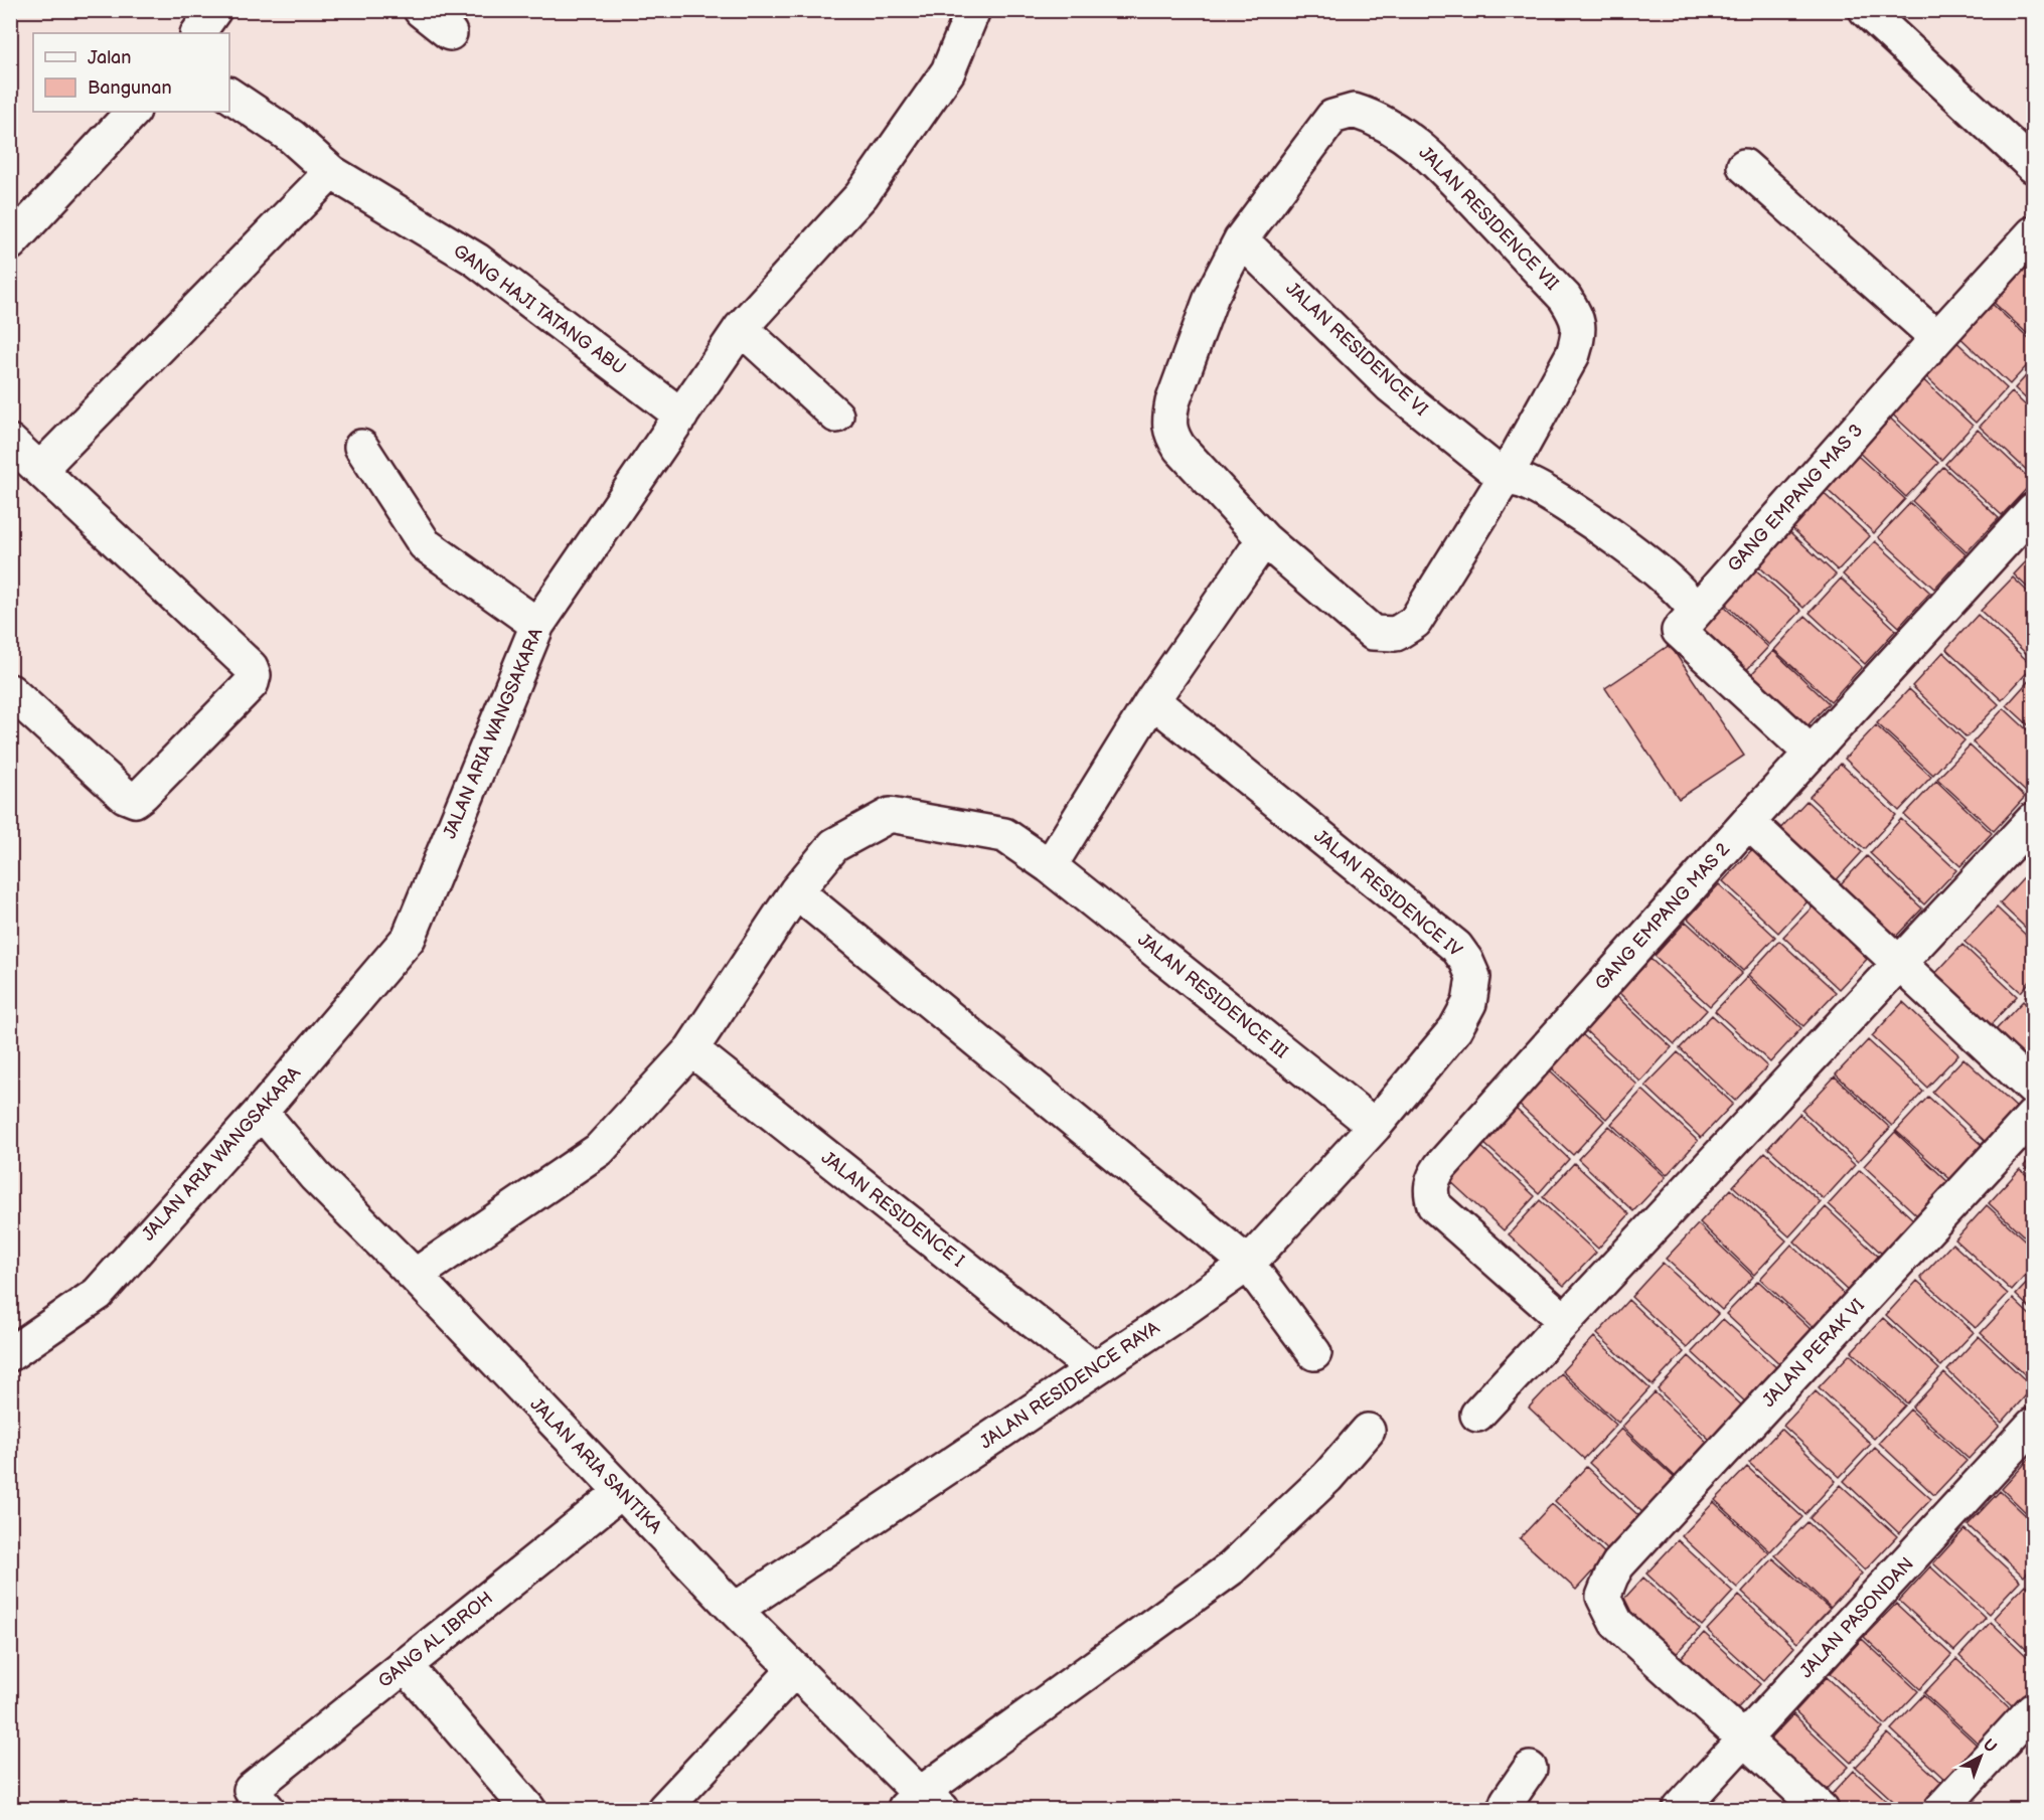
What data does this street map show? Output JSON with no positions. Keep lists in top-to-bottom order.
{
  "streets": {
    "street": [
      "JALAN RESIDENCE VII",
      "GANG HAJI TATANG ABU",
      "JALAN RESIDENCE VI",
      "GANG EMPANG MAS 3",
      "JALAN ARIA WANGSAKARA",
      "JALAN RESIDENCE IV",
      "GANG EMPANG MAS 2",
      "JALAN RESIDENCE III",
      "JALAN RESIDENCE I",
      "JALAN PERAK VI",
      "JALAN RESIDENCE RAYA",
      "JALAN ARIA SANTIKA",
      "JALAN PASONDAN",
      "GANG AL IBROH"
    ]
  },
  "crossings": [
    ["JALAN RESIDENCE VII", "JALAN RESIDENCE VI"],
    ["GANG HAJI TATANG ABU", "JALAN ARIA WANGSAKARA"],
    ["GANG EMPANG MAS 3", "GANG EMPANG MAS 2"],
    ["JALAN ARIA WANGSAKARA", "JALAN ARIA SANTIKA"],
    ["JALAN RESIDENCE IV", "JALAN RESIDENCE III"],
    ["JALAN RESIDENCE IV", "JALAN RESIDENCE RAYA"],
    ["JALAN RESIDENCE III", "JALAN RESIDENCE I"],
    ["JALAN RESIDENCE III", "JALAN RESIDENCE RAYA"],
    ["JALAN RESIDENCE III", "JALAN ARIA SANTIKA"],
    ["JALAN RESIDENCE I", "JALAN RESIDENCE RAYA"],
    ["JALAN PERAK VI", "JALAN PASONDAN"],
    ["JALAN RESIDENCE RAYA", "JALAN ARIA SANTIKA"],
    ["JALAN ARIA SANTIKA", "GANG AL IBROH"]
  ],
  "legend": ["Jalan", "Bangunan"],
  "north": "top right"
}
